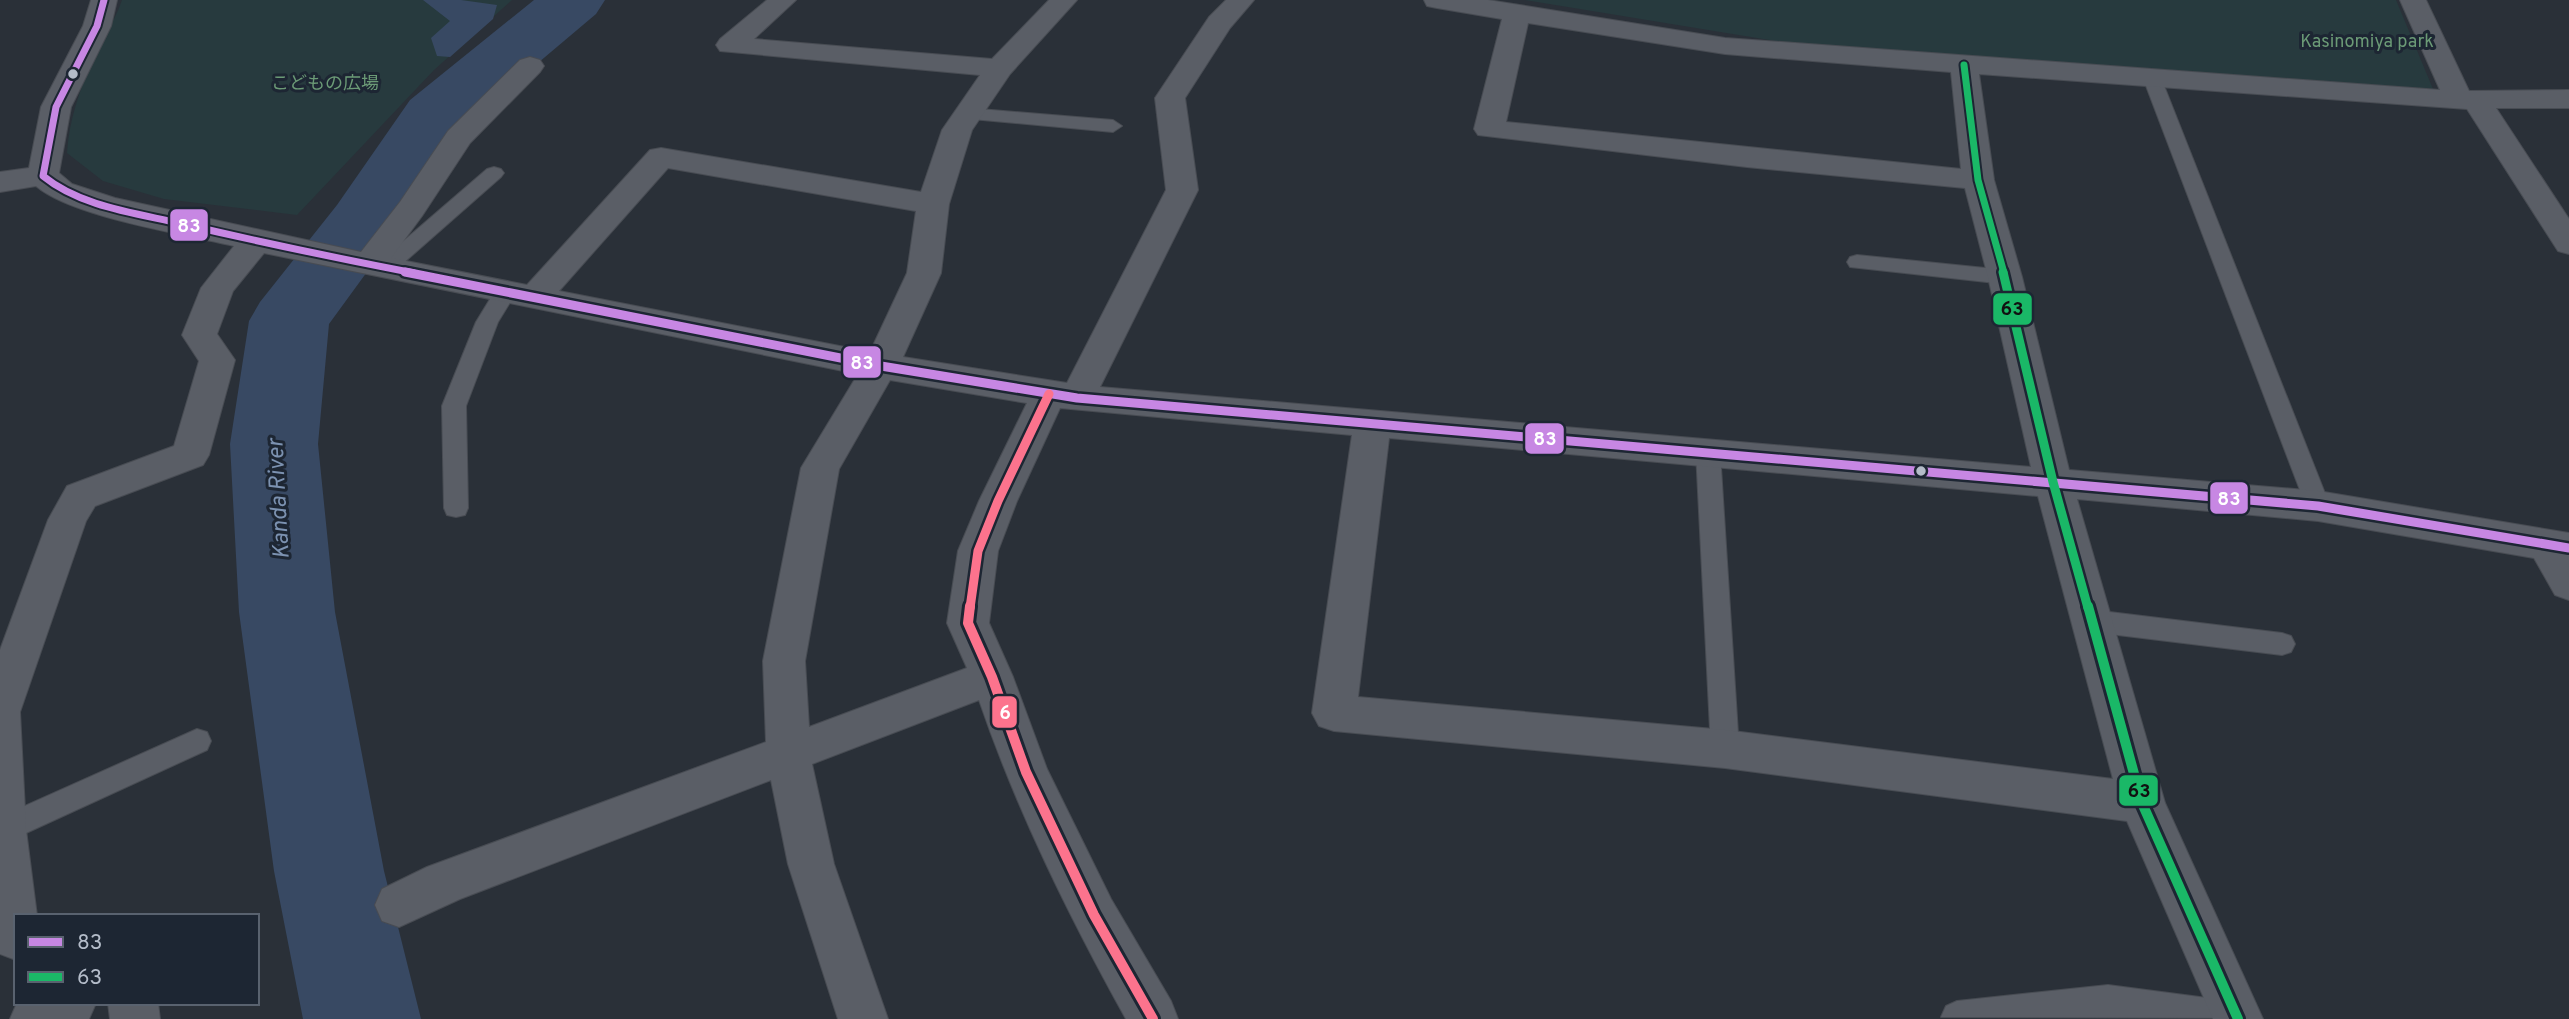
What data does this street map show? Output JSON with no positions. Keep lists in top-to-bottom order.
{
  "water": ["Kanda River"],
  "parks": ["Kasinomiya park", "こどもの広場"],
  "lines": ["transit line 83", "transit line 63", "transit line 6"],
  "legend": ["83", "63"]
}
